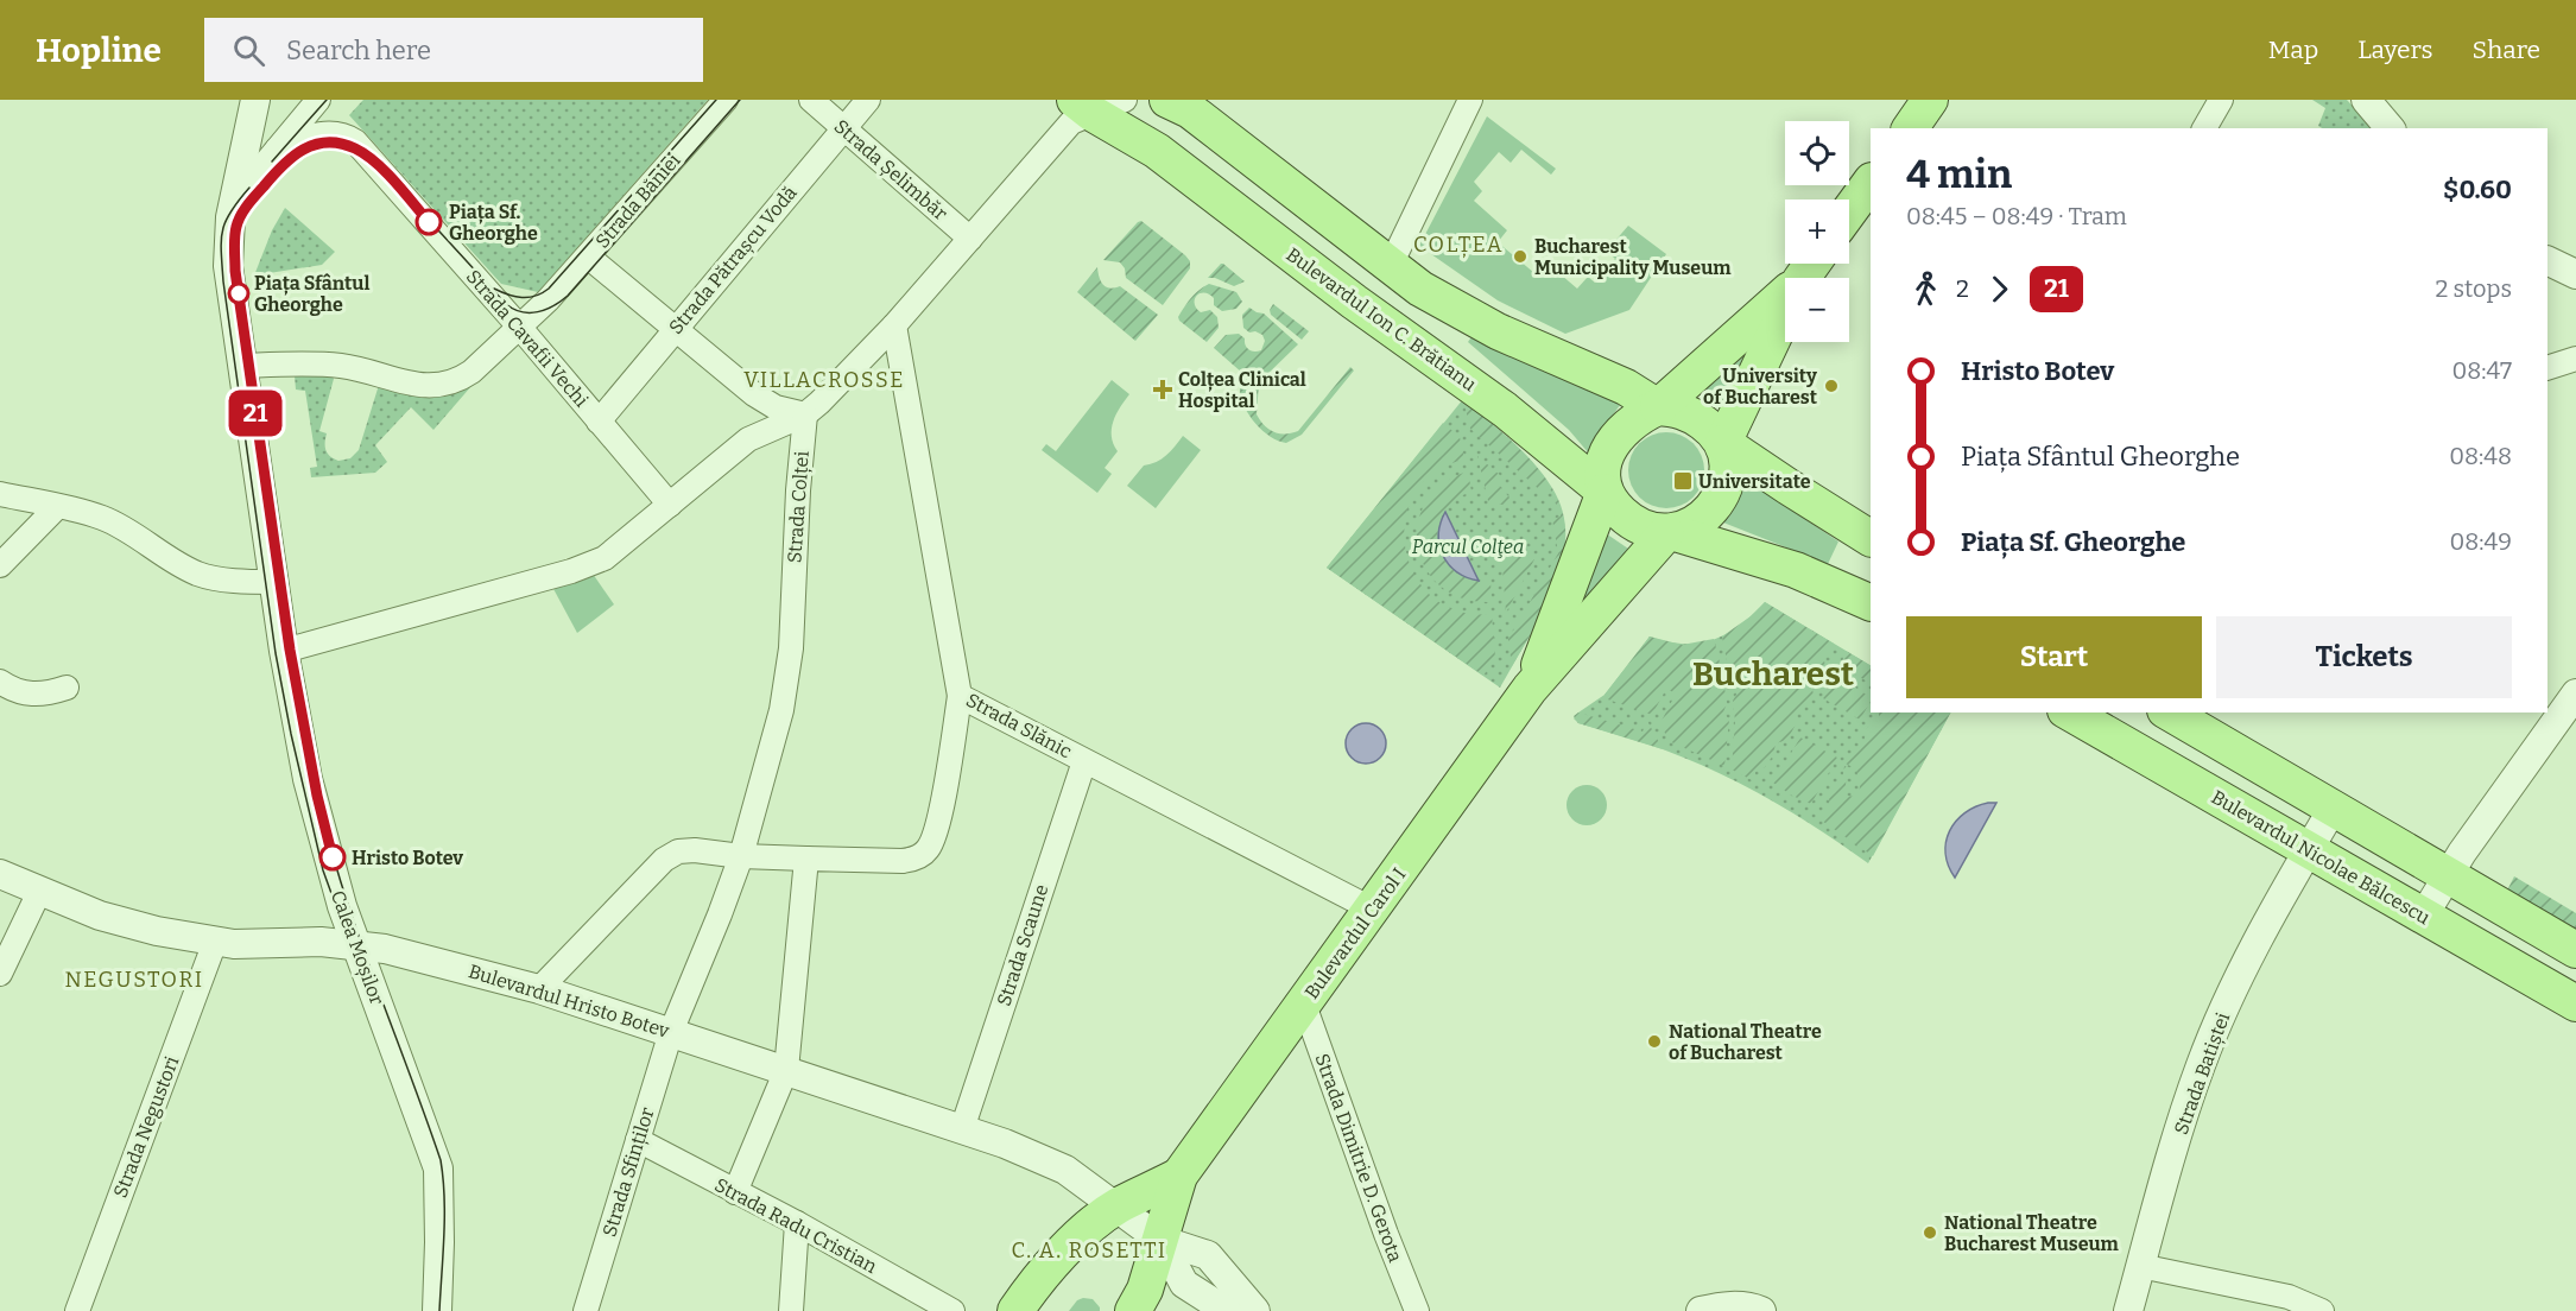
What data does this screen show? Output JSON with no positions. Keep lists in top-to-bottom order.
{
  "streets": {
    "main road": ["Bulevardul Ion C. Brătianu", "Bulevardul Nicolae Bălcescu", "Bulevardul Carol I"],
    "street": [
      "Strada Șelimbăr",
      "Strada Băniei",
      "Strada Pătrașcu Vodă",
      "Strada Cavafii Vechi",
      "Strada Colței",
      "Strada Slănic",
      "Strada Scaune",
      "Calea Moșilor",
      "Bulevardul Hristo Botev",
      "Strada Batiștei",
      "Strada Negustori",
      "Strada Dimitrie D. Gerota",
      "Strada Sfinților",
      "Strada Radu Cristian"
    ]
  },
  "crossings": [
    ["Strada Șelimbăr", "Strada Pătrașcu Vodă"],
    ["Strada Băniei", "Strada Cavafii Vechi"],
    ["Strada Băniei", "Calea Moșilor"],
    ["Strada Pătrașcu Vodă", "Strada Cavafii Vechi"],
    ["Bulevardul Ion C. Brătianu", "Bulevardul Carol I"],
    ["Strada Colței", "Bulevardul Hristo Botev"],
    ["Strada Colței", "Strada Sfinților"],
    ["Strada Slănic", "Bulevardul Carol I"],
    ["Strada Slănic", "Strada Scaune"],
    ["Bulevardul Nicolae Bălcescu", "Strada Batiștei"],
    ["Bulevardul Carol I", "Strada Dimitrie D. Gerota"],
    ["Strada Scaune", "Bulevardul Hristo Botev"],
    ["Calea Moșilor", "Bulevardul Hristo Botev"],
    ["Bulevardul Hristo Botev", "Strada Negustori"],
    ["Bulevardul Hristo Botev", "Strada Sfinților"],
    ["Strada Sfinților", "Strada Radu Cristian"]
  ],
  "districts": [
    "COLȚEA",
    "VILLACROSSE",
    "Bucharest",
    "NEGUSTORI",
    "C. A. ROSETTI"
  ],
  "parks": ["Parcul Colţea"],
  "places": {
    "other": [
      "Piața Sf. Gheorghe",
      "Bucharest Municipality Museum",
      "Piața Sfântul Gheorghe",
      "University of Bucharest",
      "Hristo Botev",
      "National Theatre of Bucharest",
      "National Theatre Bucharest Museum"
    ],
    "health": ["Colțea Clinical Hospital"],
    "transit": ["Universitate"]
  },
  "lines": ["tram line 21"],
  "page": {
    "header": "Hopline",
    "search": "Search here",
    "nav": ["Map", "Layers", "Share"],
    "on_map": "21",
    "map_buttons": ["+", "−"],
    "heading": ["4 min", "08:45 – 08:49 · Tram", "$0.60"],
    "legs": ["2", "21", "2 stops"],
    "list": [
      {
        "name": "Hristo Botev",
        "value": "08:47"
      },
      {
        "name": "Piața Sfântul Gheorghe",
        "value": "08:48"
      },
      {
        "name": "Piața Sf. Gheorghe",
        "value": "08:49"
      }
    ],
    "buttons": ["Start", "Tickets"]
  }
}
